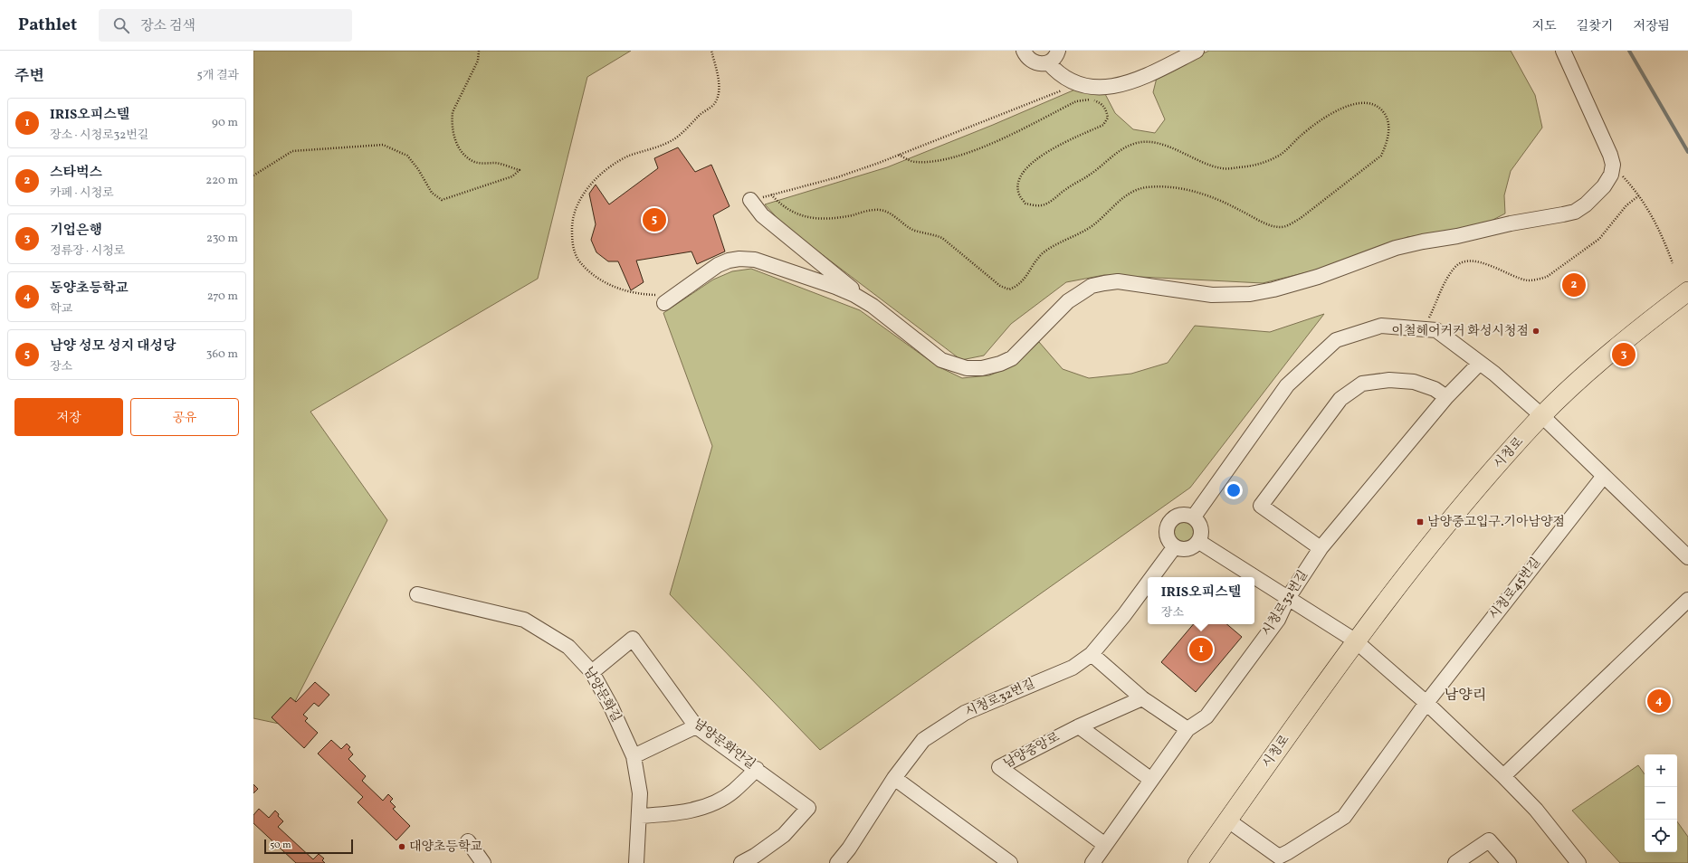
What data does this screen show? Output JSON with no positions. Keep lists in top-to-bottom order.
{
  "streets": {
    "main road": ["시청로"],
    "street": [
      "시청로45번길",
      "시청로32번길",
      "남양문화길",
      "남양문화안길",
      "남양중앙로"
    ]
  },
  "crossings": [
    ["시청로", "시청로45번길"],
    ["시청로32번길", "남양중앙로"],
    ["남양문화길", "남양문화안길"]
  ],
  "districts": ["남양리"],
  "places": {
    "other": ["이철헤어커커 화성시청점", "대양초등학교"],
    "transit": ["남양중고입구.기아남양점"]
  },
  "scale_bar": "50 m",
  "page": {
    "header": "Pathlet",
    "search": "장소 검색",
    "nav": ["지도", "길찾기", "저장됨"],
    "heading": ["주변", "5개 결과"],
    "list": [
      {
        "mark": "1",
        "name": "IRIS오피스텔",
        "note": "장소 · 시청로32번길",
        "value": "90 m"
      },
      {
        "mark": "2",
        "name": "스타벅스",
        "note": "카페 · 시청로",
        "value": "220 m"
      },
      {
        "mark": "3",
        "name": "기업은행",
        "note": "정류장 · 시청로",
        "value": "230 m"
      },
      {
        "mark": "4",
        "name": "동양초등학교",
        "note": "학교",
        "value": "270 m"
      },
      {
        "mark": "5",
        "name": "남양 성모 성지 대성당",
        "note": "장소",
        "value": "360 m"
      }
    ],
    "pins": [
      "5",
      "2",
      "3",
      "1",
      "4"
    ],
    "buttons": ["저장", "공유"],
    "popup": ["IRIS오피스텔", "장소"],
    "map_buttons": ["+", "−"],
    "scale": "50 m"
  }
}
